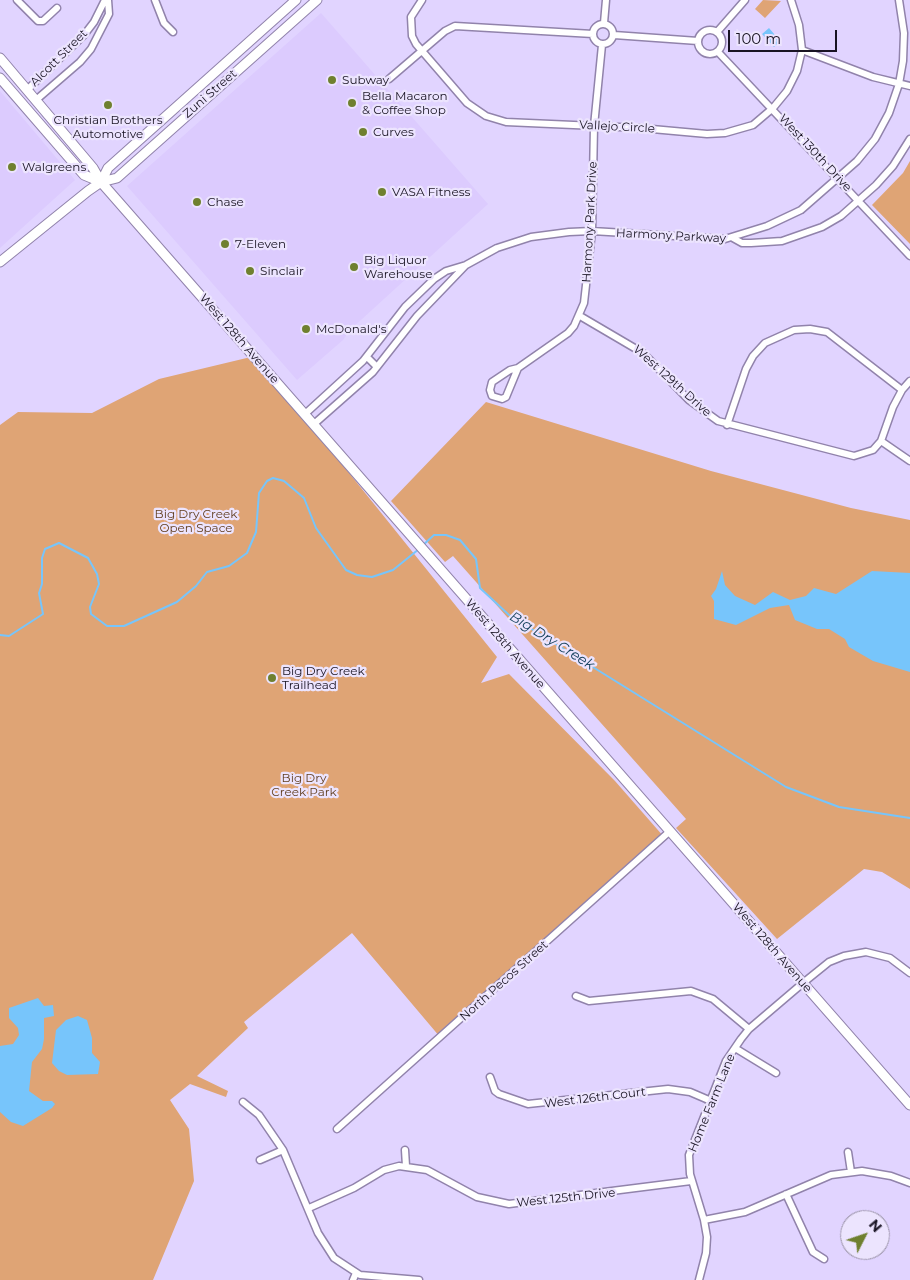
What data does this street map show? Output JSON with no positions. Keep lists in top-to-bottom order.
{
  "streets": {
    "main road": ["Zuni Street", "West 128th Avenue"],
    "street": [
      "Alcott Street",
      "Vallejo Circle",
      "West 130th Drive",
      "Harmony Park Drive",
      "Harmony Parkway",
      "West 129th Drive",
      "North Pecos Street",
      "West 126th Court",
      "Home Farm Lane",
      "West 125th Drive"
    ]
  },
  "crossings": [
    ["Zuni Street", "West 128th Avenue"],
    ["Vallejo Circle", "West 130th Drive"],
    ["Vallejo Circle", "Harmony Park Drive"],
    ["West 130th Drive", "Harmony Parkway"],
    ["Harmony Park Drive", "Harmony Parkway"],
    ["Harmony Park Drive", "West 129th Drive"],
    ["Harmony Parkway", "West 128th Avenue"],
    ["West 128th Avenue", "North Pecos Street"],
    ["West 128th Avenue", "Home Farm Lane"],
    ["West 126th Court", "Home Farm Lane"],
    ["Home Farm Lane", "West 125th Drive"]
  ],
  "water": ["Big Dry Creek"],
  "parks": ["Big Dry Creek Open Space", "Big Dry Creek Park"],
  "places": [
    "Subway",
    "Bella Macaron & Coffee Shop",
    "Christian Brothers Automotive",
    "Curves",
    "Walgreens",
    "VASA Fitness",
    "Chase",
    "7-Eleven",
    "Big Liquor Warehouse",
    "Sinclair",
    "McDonald's",
    "Big Dry Creek Trailhead"
  ],
  "scale_bar": "100 m",
  "north": "top right"
}
